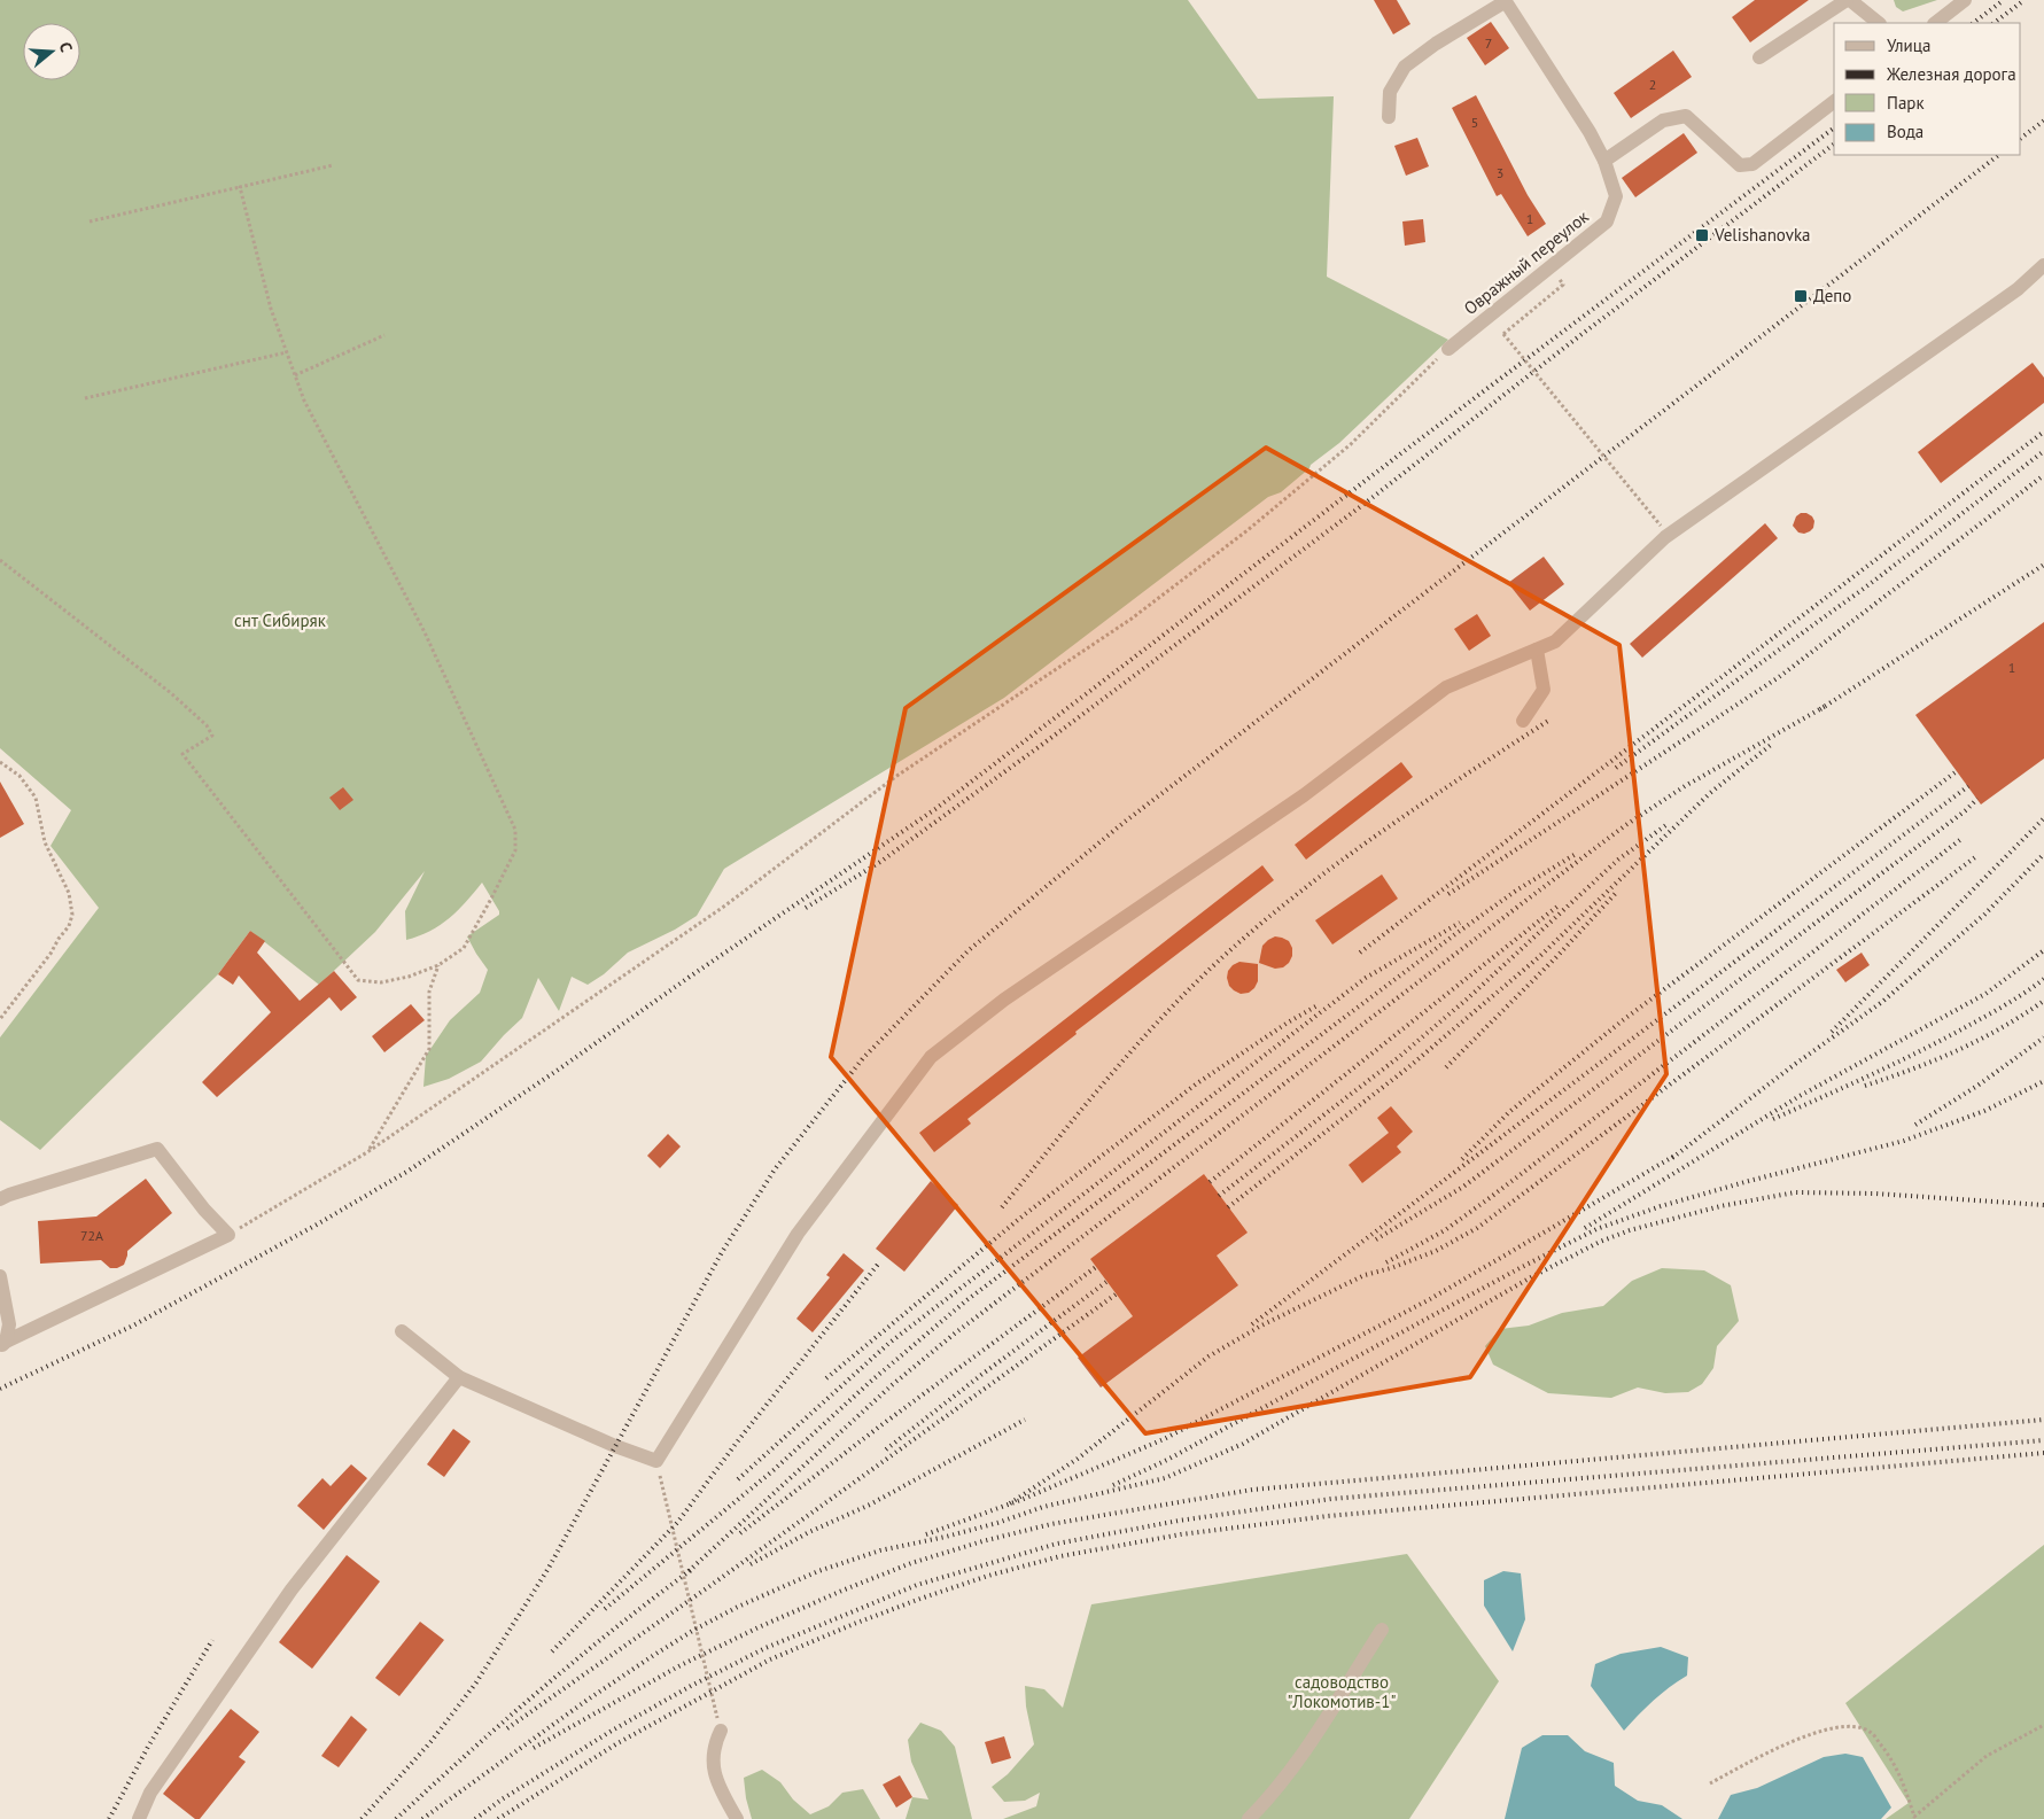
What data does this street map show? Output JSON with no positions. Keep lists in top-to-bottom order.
{
  "streets": {
    "street": ["Овражный переулок"]
  },
  "parks": ["снт Сибиряк", "садоводство \"Локомотив-1\""],
  "places": {
    "transit": ["Velishanovka", "Депо"]
  },
  "house_numbers": [
    "7",
    "2",
    "5",
    "3",
    "1",
    "1",
    "72А"
  ],
  "legend": [
    "Улица",
    "Железная дорога",
    "Парк",
    "Вода"
  ],
  "north": "right"
}
